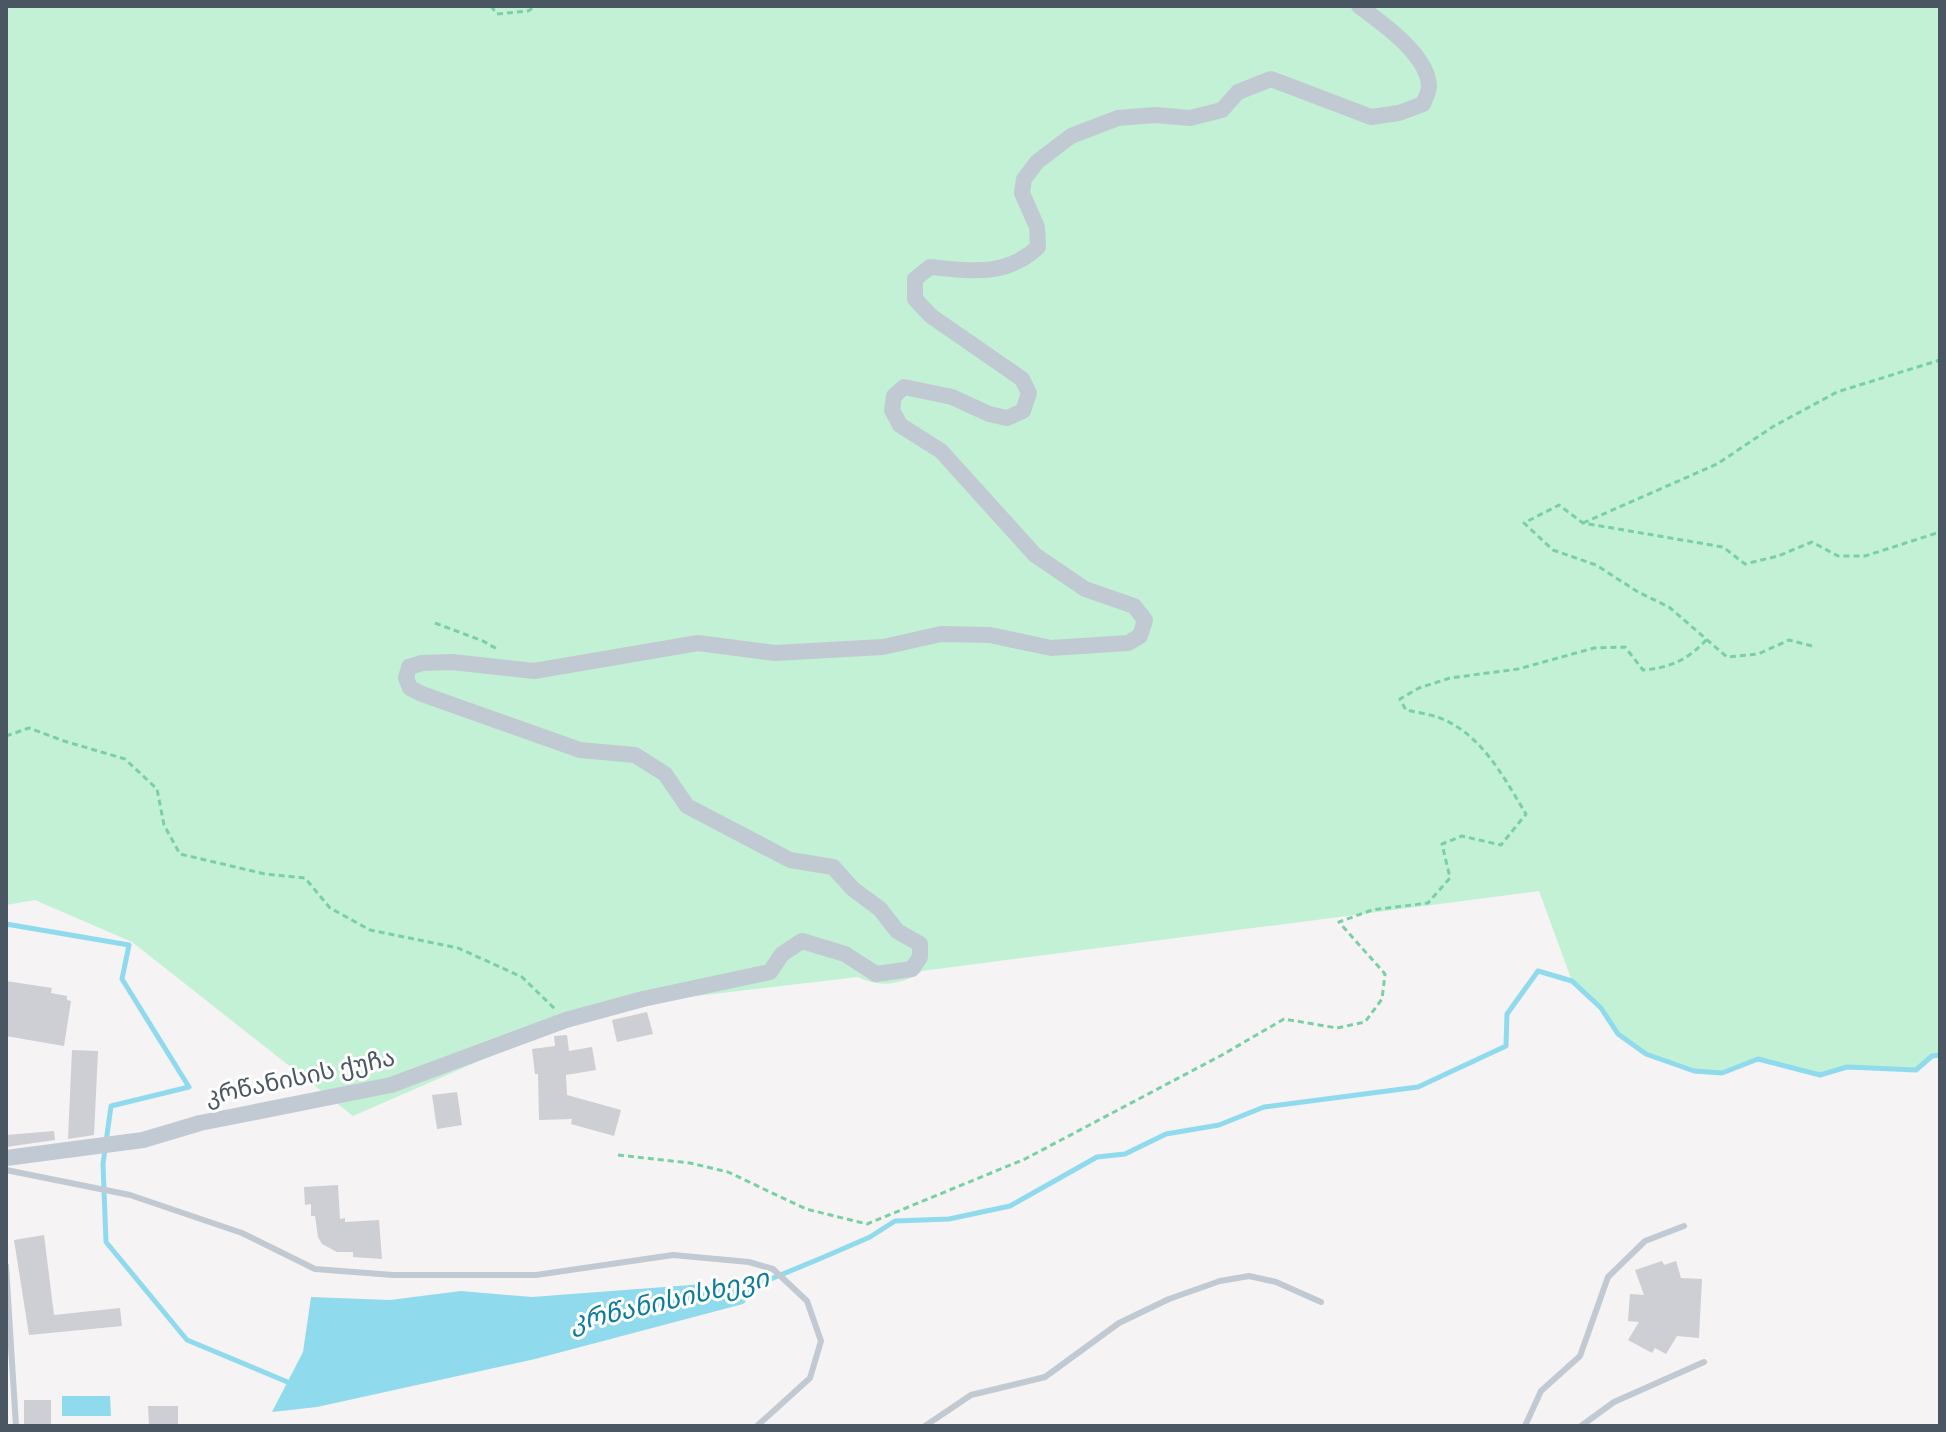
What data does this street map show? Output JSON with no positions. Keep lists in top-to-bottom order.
{
  "streets": {
    "street": ["კრწანისის ქუჩა"]
  },
  "water": ["კრწანისისხევი"]
}
